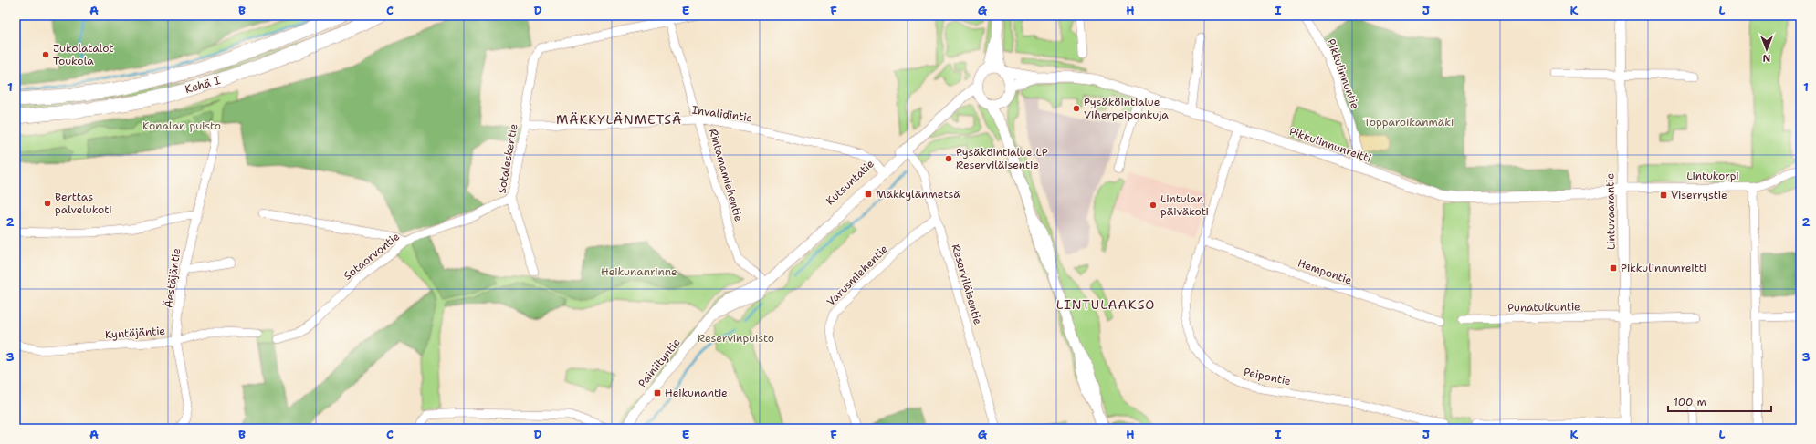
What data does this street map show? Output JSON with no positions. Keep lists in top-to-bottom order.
{
  "streets": {
    "highway": ["Kehä I"],
    "street": [
      "Pikkulinnuntie",
      "Invalidintie",
      "Pikkulinnunreitti",
      "Sotaleskentie",
      "Rintamamiehentie",
      "Lintukorpi",
      "Kutsuntatie",
      "Lintuvaarantie",
      "Sotaorvontie",
      "Hempontie",
      "Varusmiehentie",
      "Äestäjäntie",
      "Reserviläisentie",
      "Punatulkuntie",
      "Kyntäjäntie",
      "Painiityntie",
      "Peipontie"
    ]
  },
  "crossings": [
    ["Pikkulinnuntie", "Pikkulinnunreitti"],
    ["Invalidintie", "Sotaleskentie"],
    ["Invalidintie", "Rintamamiehentie"],
    ["Invalidintie", "Kutsuntatie"],
    ["Pikkulinnunreitti", "Lintukorpi"],
    ["Pikkulinnunreitti", "Kutsuntatie"],
    ["Pikkulinnunreitti", "Lintuvaarantie"],
    ["Pikkulinnunreitti", "Peipontie"],
    ["Sotaleskentie", "Rintamamiehentie"],
    ["Sotaleskentie", "Sotaorvontie"],
    ["Rintamamiehentie", "Kutsuntatie"],
    ["Rintamamiehentie", "Painiityntie"],
    ["Lintukorpi", "Lintuvaarantie"],
    ["Kutsuntatie", "Reserviläisentie"],
    ["Kutsuntatie", "Painiityntie"],
    ["Lintuvaarantie", "Punatulkuntie"],
    ["Hempontie", "Peipontie"],
    ["Varusmiehentie", "Reserviläisentie"],
    ["Äestäjäntie", "Kyntäjäntie"]
  ],
  "districts": ["MÄKKYLÄNMETSÄ", "LINTULAAKSO"],
  "parks": [
    "Topparoikanmäki",
    "Konalan puisto",
    "Heikunanrinne",
    "Reservinpuisto"
  ],
  "places": {
    "other": [
      "Jukolatalot Toukola",
      "Pysäköintialue Viherpeiponkuja",
      "Pysäköintialue LP Reserviläisentie",
      "Berttas palvelukoti",
      "Lintulan päiväkoti"
    ],
    "transit": [
      "Mäkkylänmetsä",
      "Viserrystie",
      "Pikkulinnunreitti",
      "Heikunantie"
    ]
  },
  "scale_bar": "100 m",
  "north": "bottom",
  "grid": {
    "columns": [
      "A",
      "B",
      "C",
      "D",
      "E",
      "F",
      "G",
      "H",
      "I",
      "J",
      "K",
      "L"
    ],
    "rows": ["1", "2", "3"]
  }
}
